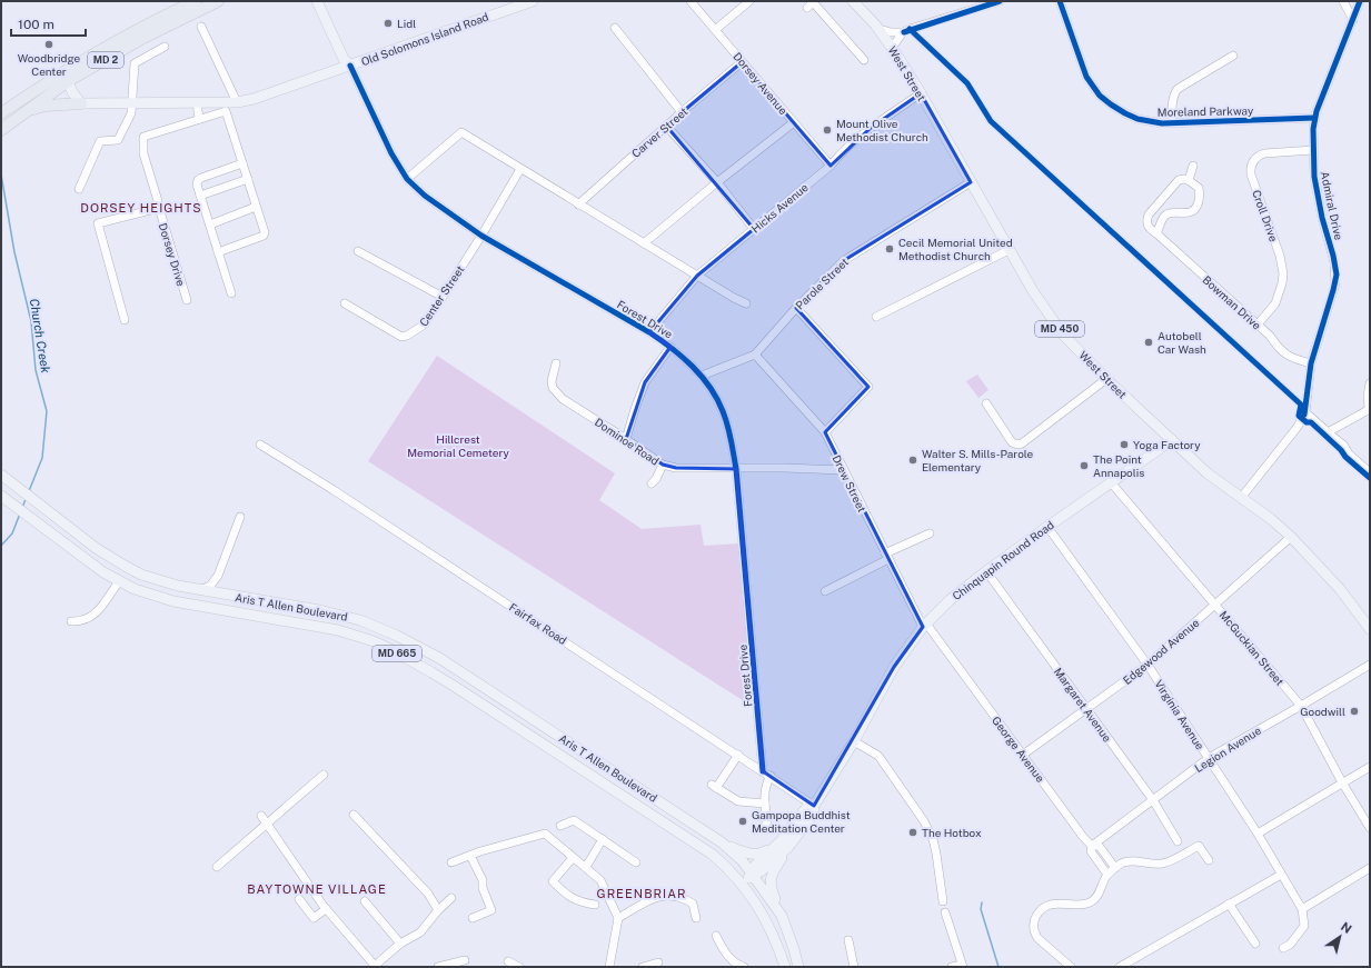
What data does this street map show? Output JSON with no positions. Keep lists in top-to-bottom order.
{
  "streets": {
    "highway": ["MD 2"],
    "main road": [
      "Old Solomons Island Road",
      "West Street",
      "Forest Drive",
      "MD 450",
      "Chinquapin Round Road",
      "Aris T Allen Boulevard",
      "MD 665"
    ],
    "street": [
      "Dorsey Avenue",
      "Moreland Parkway",
      "Carver Street",
      "Admiral Drive",
      "Hicks Avenue",
      "Croll Drive",
      "Dorsey Drive",
      "Parole Street",
      "Center Street",
      "Bowman Drive",
      "Dominoe Road",
      "Drew Street",
      "Fairfax Road",
      "McGuckian Street",
      "Edgewood Avenue",
      "Margaret Avenue",
      "Virginia Avenue",
      "George Avenue",
      "Legion Avenue"
    ]
  },
  "crossings": [
    ["Old Solomons Island Road", "Forest Drive"],
    ["West Street", "Admiral Drive"],
    ["West Street", "Hicks Avenue"],
    ["West Street", "Parole Street"],
    ["West Street", "Chinquapin Round Road"],
    ["West Street", "Edgewood Avenue"],
    ["Dorsey Avenue", "Carver Street"],
    ["Dorsey Avenue", "Hicks Avenue"],
    ["Moreland Parkway", "Admiral Drive"],
    ["Admiral Drive", "Croll Drive"],
    ["Admiral Drive", "Bowman Drive"],
    ["Hicks Avenue", "Forest Drive"],
    ["Croll Drive", "Bowman Drive"],
    ["Parole Street", "Forest Drive"],
    ["Parole Street", "Drew Street"],
    ["Center Street", "Forest Drive"],
    ["Forest Drive", "Dominoe Road"],
    ["Forest Drive", "Fairfax Road"],
    ["Dominoe Road", "Drew Street"],
    ["Drew Street", "Chinquapin Round Road"],
    ["Drew Street", "George Avenue"],
    ["Chinquapin Round Road", "Aris T Allen Boulevard"],
    ["Chinquapin Round Road", "Fairfax Road"],
    ["Chinquapin Round Road", "McGuckian Street"],
    ["Chinquapin Round Road", "MD 665"],
    ["Chinquapin Round Road", "Margaret Avenue"],
    ["Chinquapin Round Road", "Virginia Avenue"],
    ["Chinquapin Round Road", "George Avenue"],
    ["Aris T Allen Boulevard", "MD 665"],
    ["McGuckian Street", "Edgewood Avenue"],
    ["McGuckian Street", "Legion Avenue"],
    ["Edgewood Avenue", "Margaret Avenue"],
    ["Edgewood Avenue", "Virginia Avenue"],
    ["Edgewood Avenue", "George Avenue"],
    ["Margaret Avenue", "Legion Avenue"],
    ["Virginia Avenue", "Legion Avenue"],
    ["George Avenue", "Legion Avenue"]
  ],
  "districts": ["DORSEY HEIGHTS", "BAYTOWNE VILLAGE", "GREENBRIAR"],
  "water": ["Church Creek"],
  "parks": ["Hillcrest Memorial Cemetery"],
  "places": [
    "Lidl",
    "Woodbridge Center",
    "Mount Olive Methodist Church",
    "Cecil Memorial United Methodist Church",
    "Autobell Car Wash",
    "Yoga Factory",
    "Walter S. Mills-Parole Elementary",
    "The Point Annapolis",
    "Goodwill",
    "Gampopa Buddhist Meditation Center",
    "The Hotbox"
  ],
  "scale_bar": "100 m",
  "north": "top right"
}
